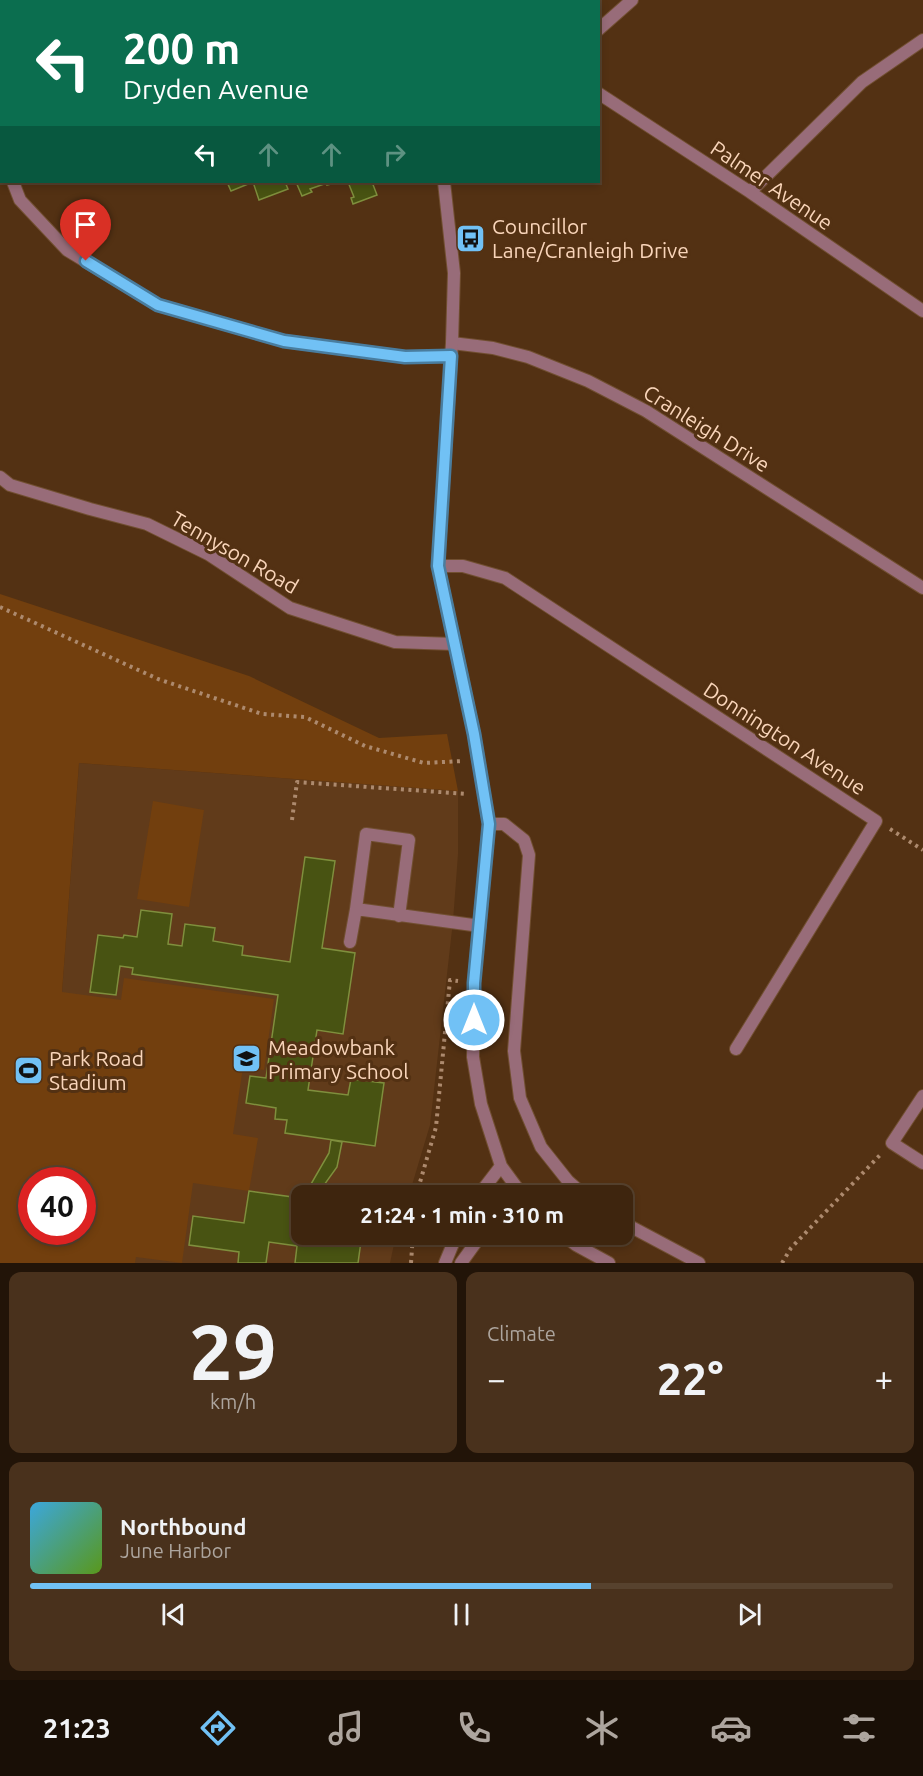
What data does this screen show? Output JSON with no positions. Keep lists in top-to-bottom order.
{
  "streets": {
    "street": [
      "Palmer Avenue",
      "Cranleigh Drive",
      "Tennyson Road",
      "Donnington Avenue"
    ]
  },
  "places": {
    "bus stop": ["Councillor Lane/Cranleigh Drive"],
    "school or university": ["Meadowbank Primary School"],
    "sports": ["Park Road Stadium"]
  },
  "page": {
    "turn": ["200 m", "Dryden Avenue"],
    "limit": "40",
    "trip": "21:24 · 1 min · 310 m",
    "tile": [
      ["29", "km/h"],
      "Climate"
    ],
    "heat": ["−", "22°", "+"],
    "song": ["Northbound", "June Harbor"],
    "tabs": "21:23"
  }
}
